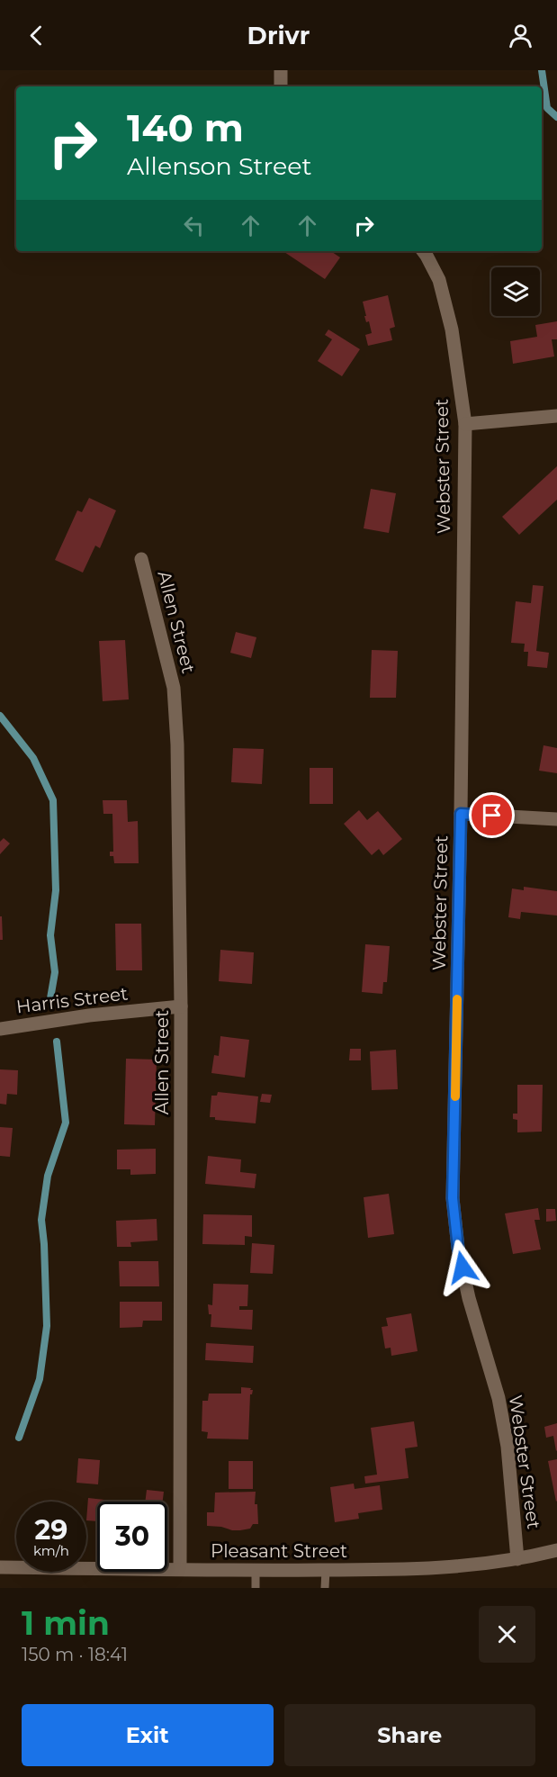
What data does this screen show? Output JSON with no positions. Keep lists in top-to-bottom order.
{
  "streets": {
    "street": [
      "Webster Street",
      "Allen Street",
      "Harris Street",
      "Pleasant Street"
    ]
  },
  "crossings": [
    ["Webster Street", "Pleasant Street"],
    ["Allen Street", "Harris Street"],
    ["Allen Street", "Pleasant Street"]
  ],
  "page": {
    "header": "Drivr",
    "turn": ["140 m", "Allenson Street"],
    "speed": "29 km/h",
    "limit": "30",
    "heading": ["1 min", "150 m · 18:41"],
    "buttons": ["Exit", "Share"]
  }
}
